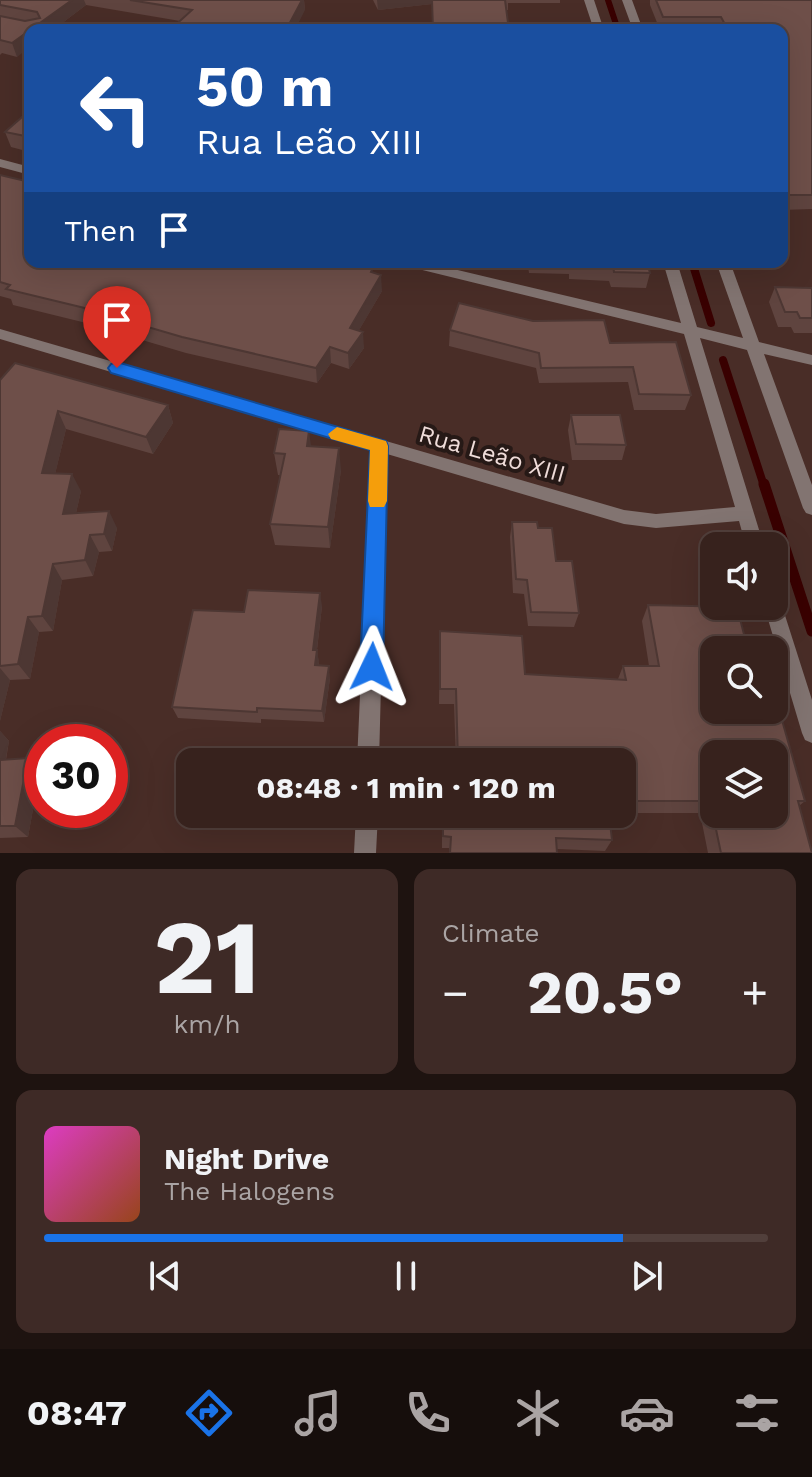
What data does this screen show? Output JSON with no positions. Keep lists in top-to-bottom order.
{
  "streets": {
    "street": ["Rua Leão XIII"]
  },
  "page": {
    "turn": ["50 m", "Rua Leão XIII"],
    "then": "Then",
    "limit": "30",
    "trip": "08:48 · 1 min · 120 m",
    "tile": [
      ["21", "km/h"],
      "Climate"
    ],
    "heat": ["−", "20.5°", "+"],
    "song": ["Night Drive", "The Halogens"],
    "tabs": "08:47"
  }
}
